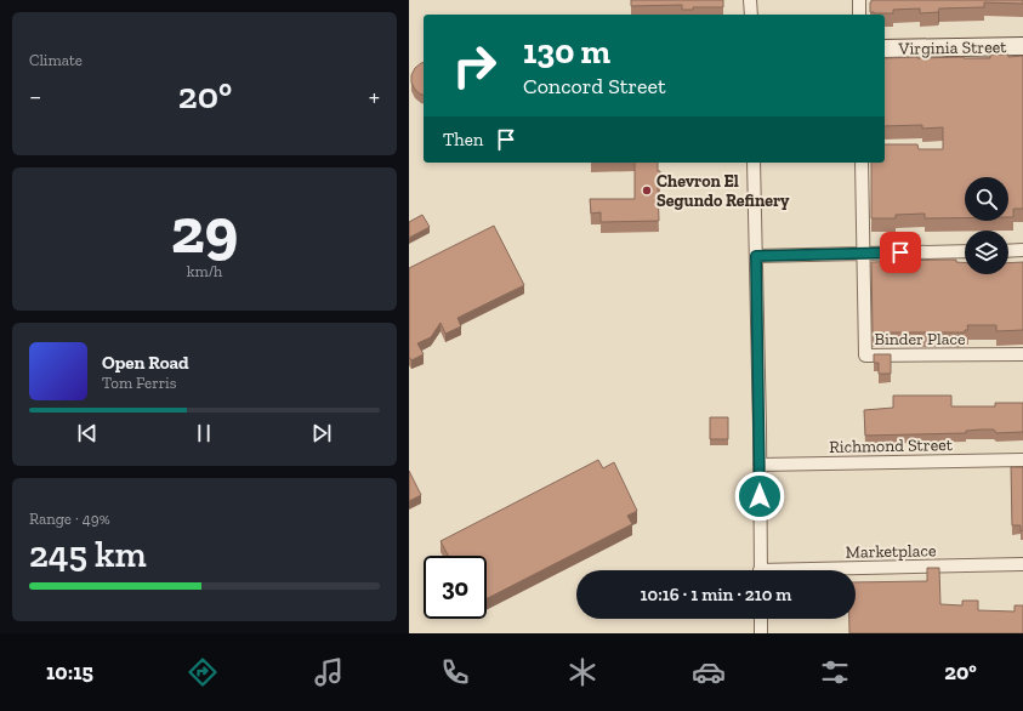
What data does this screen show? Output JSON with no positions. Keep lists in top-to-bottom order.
{
  "streets": {
    "street": [
      "Virginia Street",
      "Binder Place",
      "Richmond Street",
      "Marketplace"
    ]
  },
  "places": ["Chevron El Segundo Refinery"],
  "page": {
    "tile": [
      "Climate",
      ["29", "km/h"],
      ["Range · 49%", "245 km"]
    ],
    "turn": ["130 m", "Concord Street"],
    "heat": ["−", "20°", "+"],
    "then": "Then",
    "song": ["Open Road", "Tom Ferris"],
    "limit": "30",
    "trip": "10:16 · 1 min · 210 m",
    "tabs": ["10:15", "20°"]
  }
}
